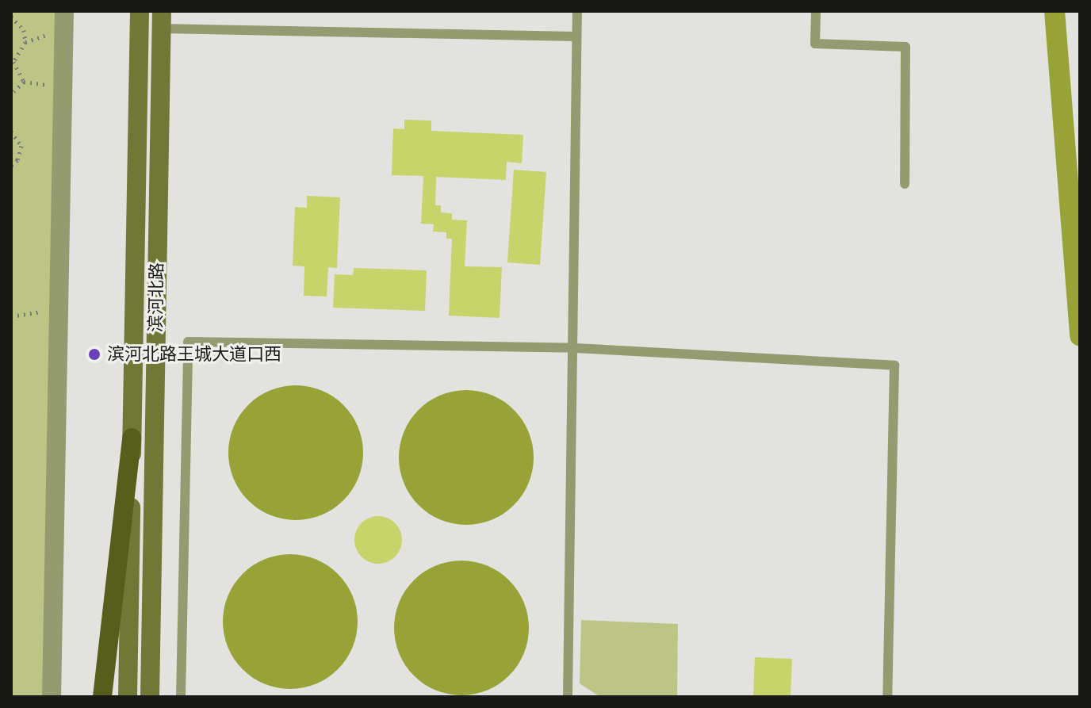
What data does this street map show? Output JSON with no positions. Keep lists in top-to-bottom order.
{
  "streets": {
    "main road": ["滨河北路"]
  },
  "places": ["滨河北路王城大道口西"]
}
